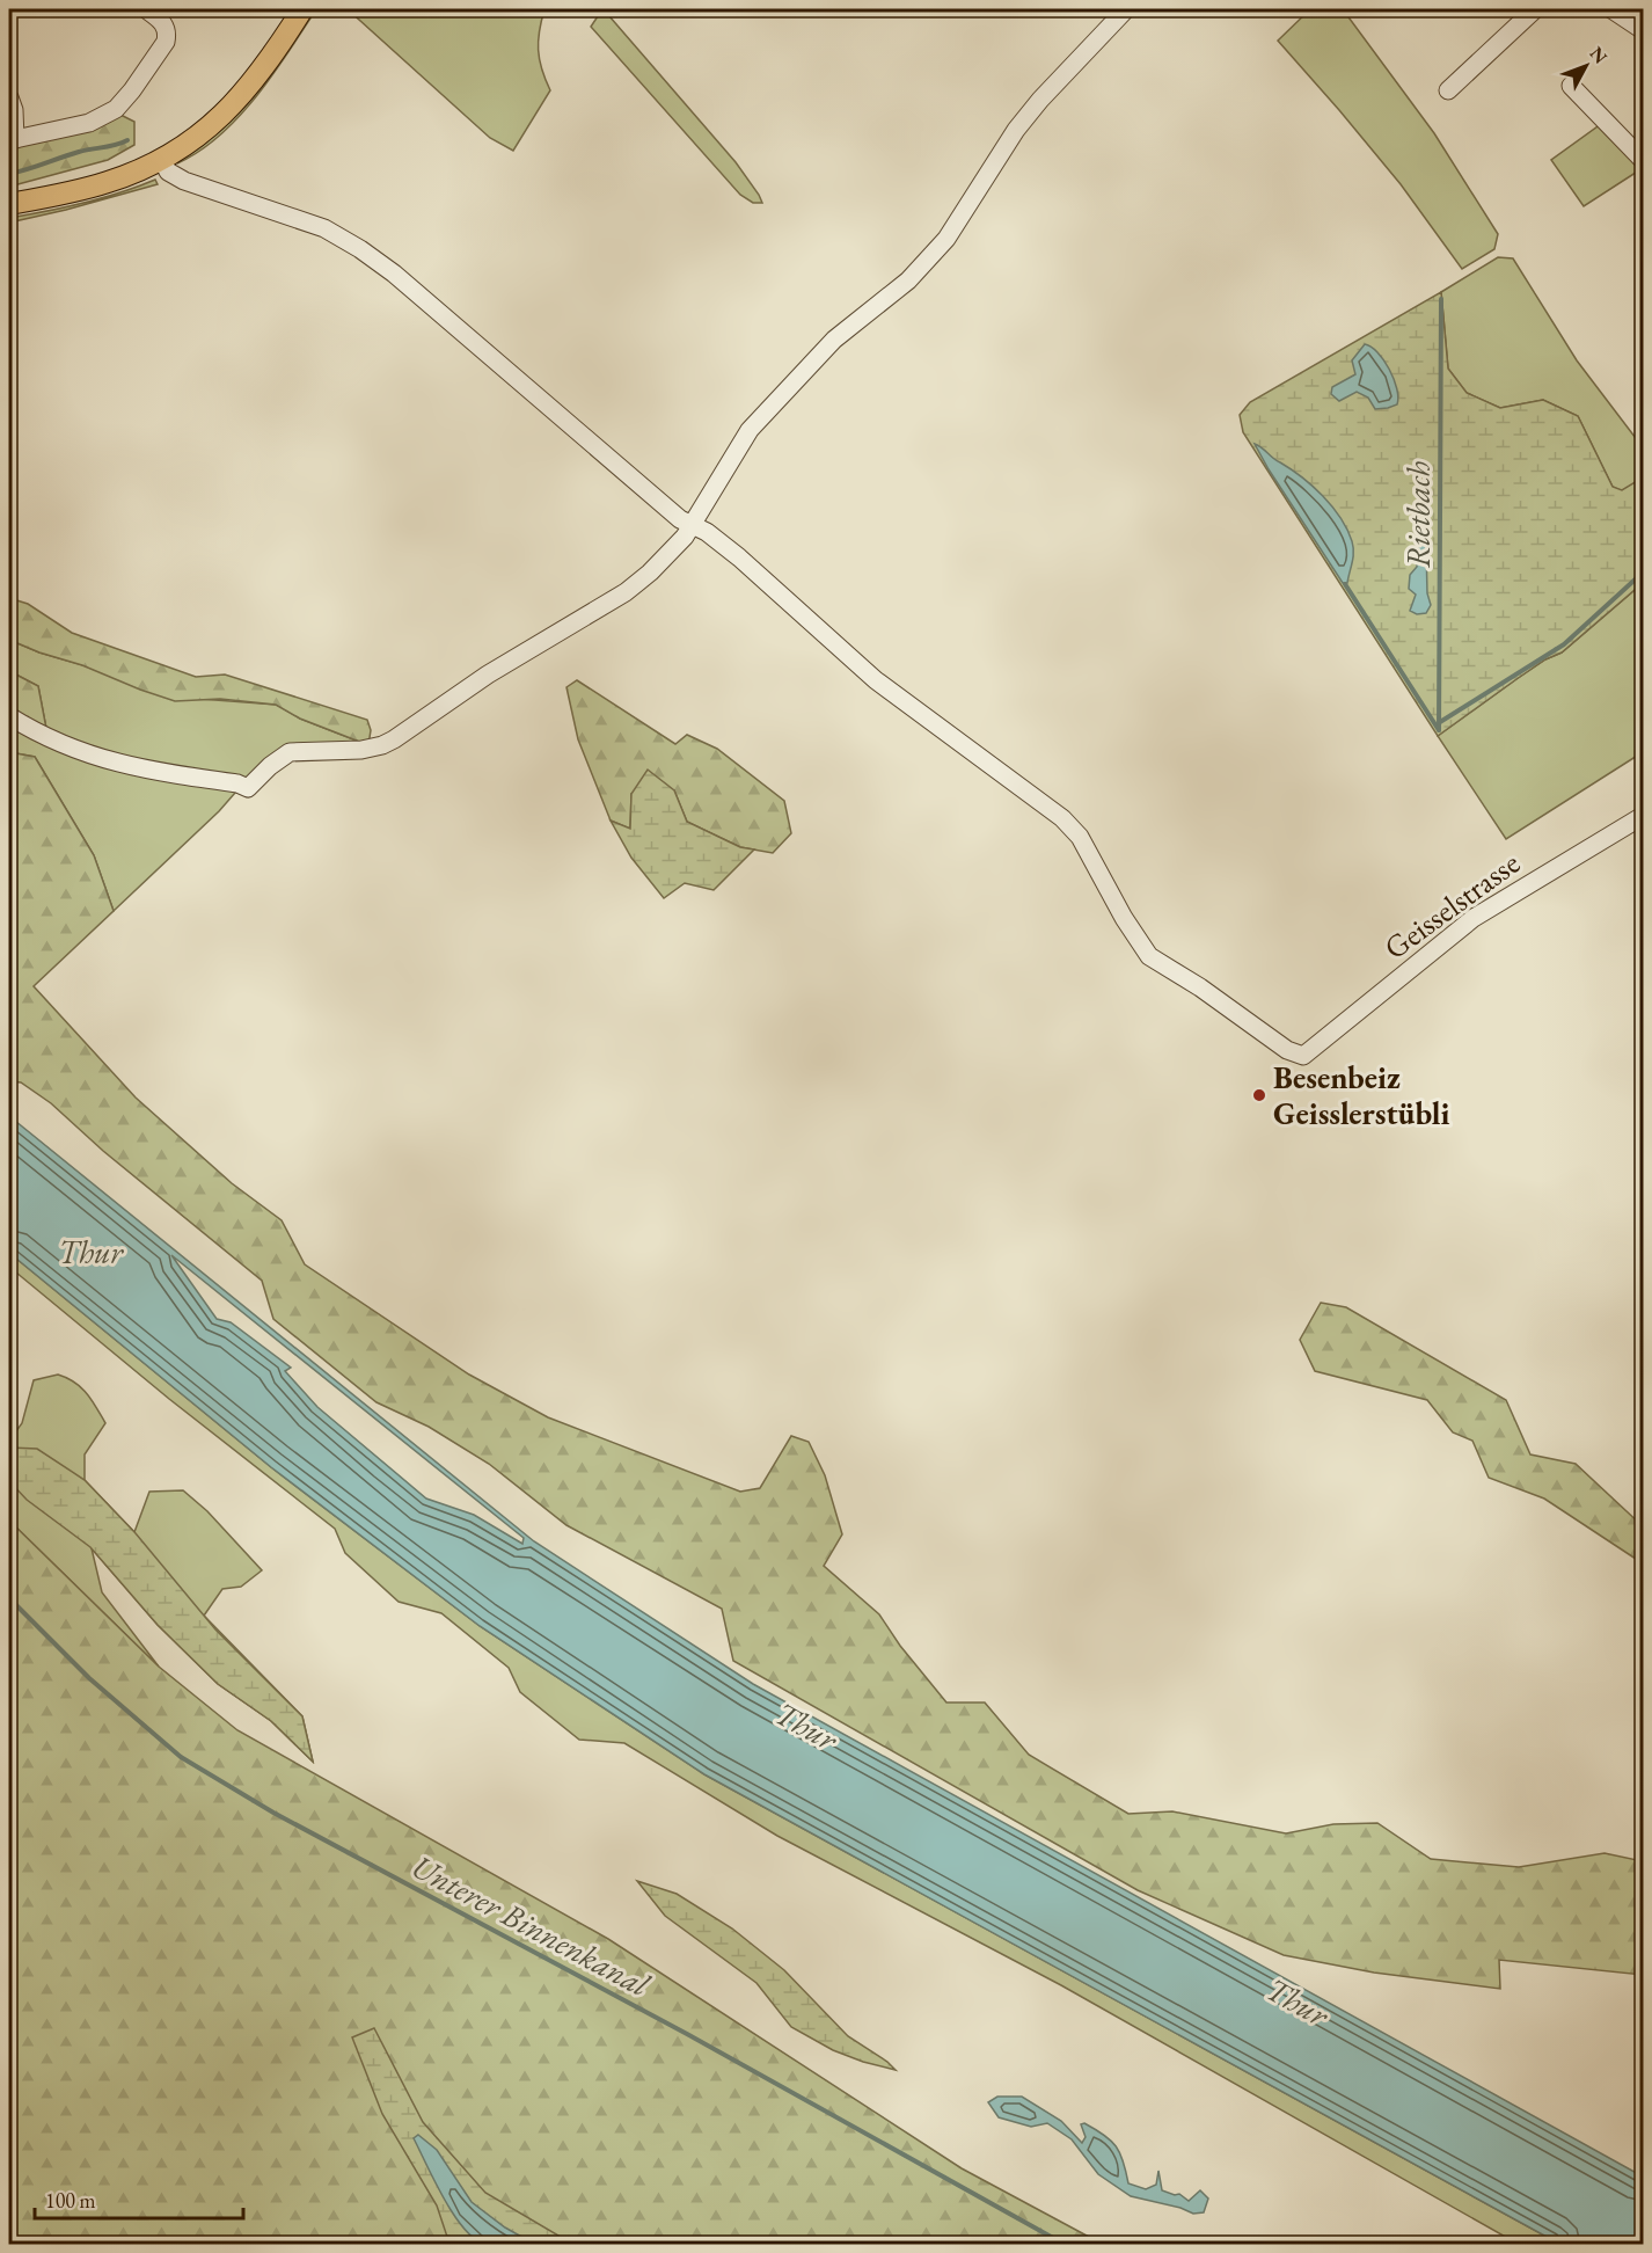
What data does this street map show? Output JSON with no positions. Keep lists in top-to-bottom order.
{
  "streets": {
    "street": ["Geisselstrasse"]
  },
  "water": ["Rietbach", "Thur", "Unterer Binnenkanal"],
  "places": ["Besenbeiz Geisslerstübli"],
  "scale_bar": "100 m",
  "north": "top right"
}
